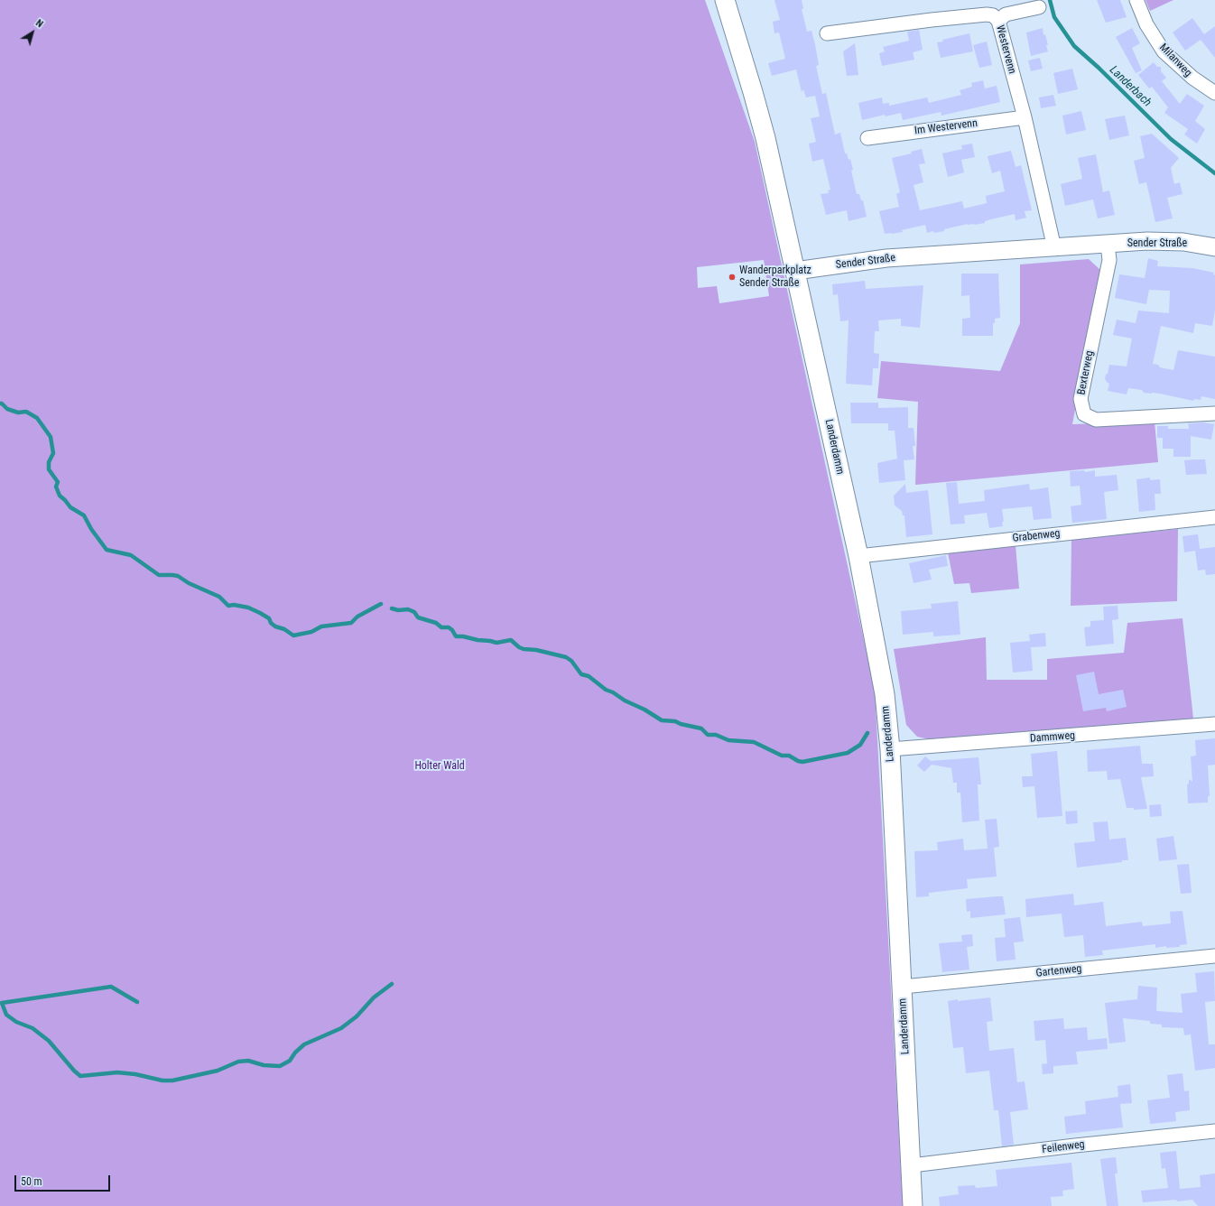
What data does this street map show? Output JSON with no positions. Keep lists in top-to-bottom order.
{
  "streets": {
    "main road": ["Landerdamm"],
    "street": [
      "Westervenn",
      "Milanweg",
      "Im Westervenn",
      "Sender Straße",
      "Bexterweg",
      "Grabenweg",
      "Dammweg",
      "Gartenweg",
      "Feilenweg"
    ]
  },
  "crossings": [
    ["Westervenn", "Im Westervenn"],
    ["Westervenn", "Sender Straße"],
    ["Sender Straße", "Bexterweg"],
    ["Sender Straße", "Landerdamm"],
    ["Landerdamm", "Grabenweg"],
    ["Landerdamm", "Dammweg"],
    ["Landerdamm", "Gartenweg"],
    ["Landerdamm", "Feilenweg"]
  ],
  "water": ["Landerbach"],
  "parks": ["Holter Wald"],
  "places": ["Wanderparkplatz Sender Straße"],
  "scale_bar": "50 m",
  "north": "top right"
}
